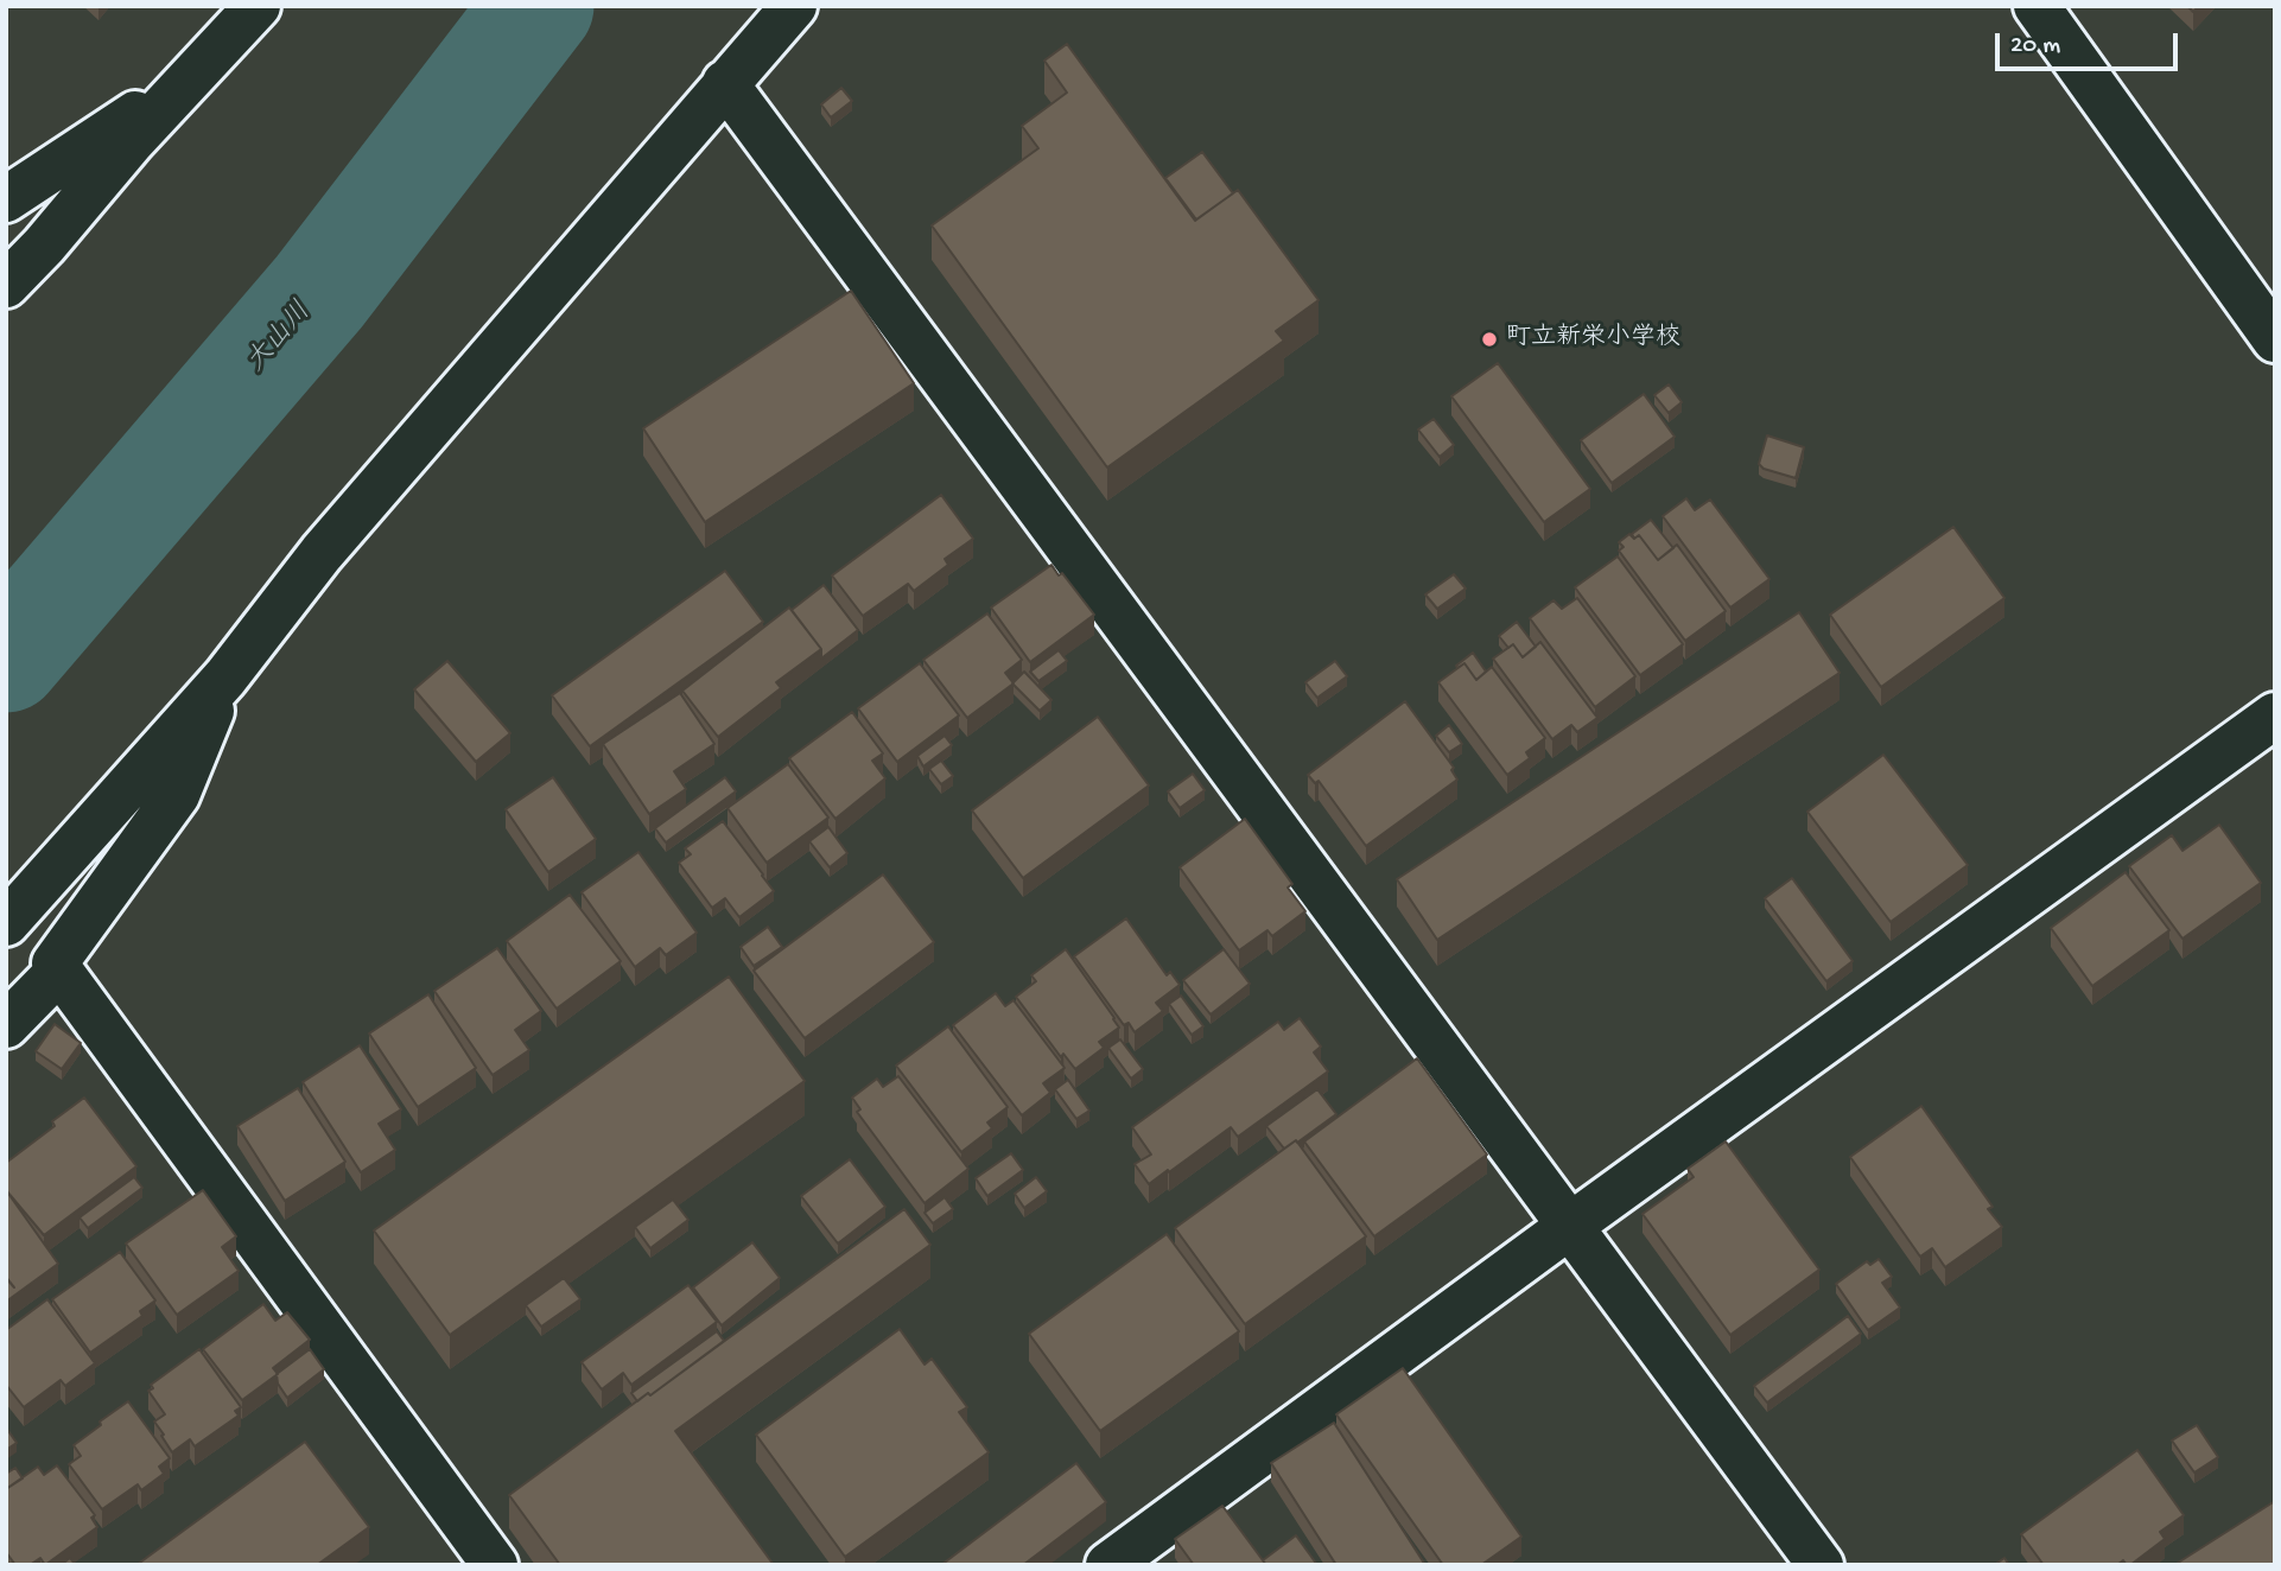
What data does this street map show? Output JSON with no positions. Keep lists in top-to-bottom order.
{
  "water": ["大山川"],
  "places": ["町立新栄小学校"],
  "scale_bar": "20 m"
}
